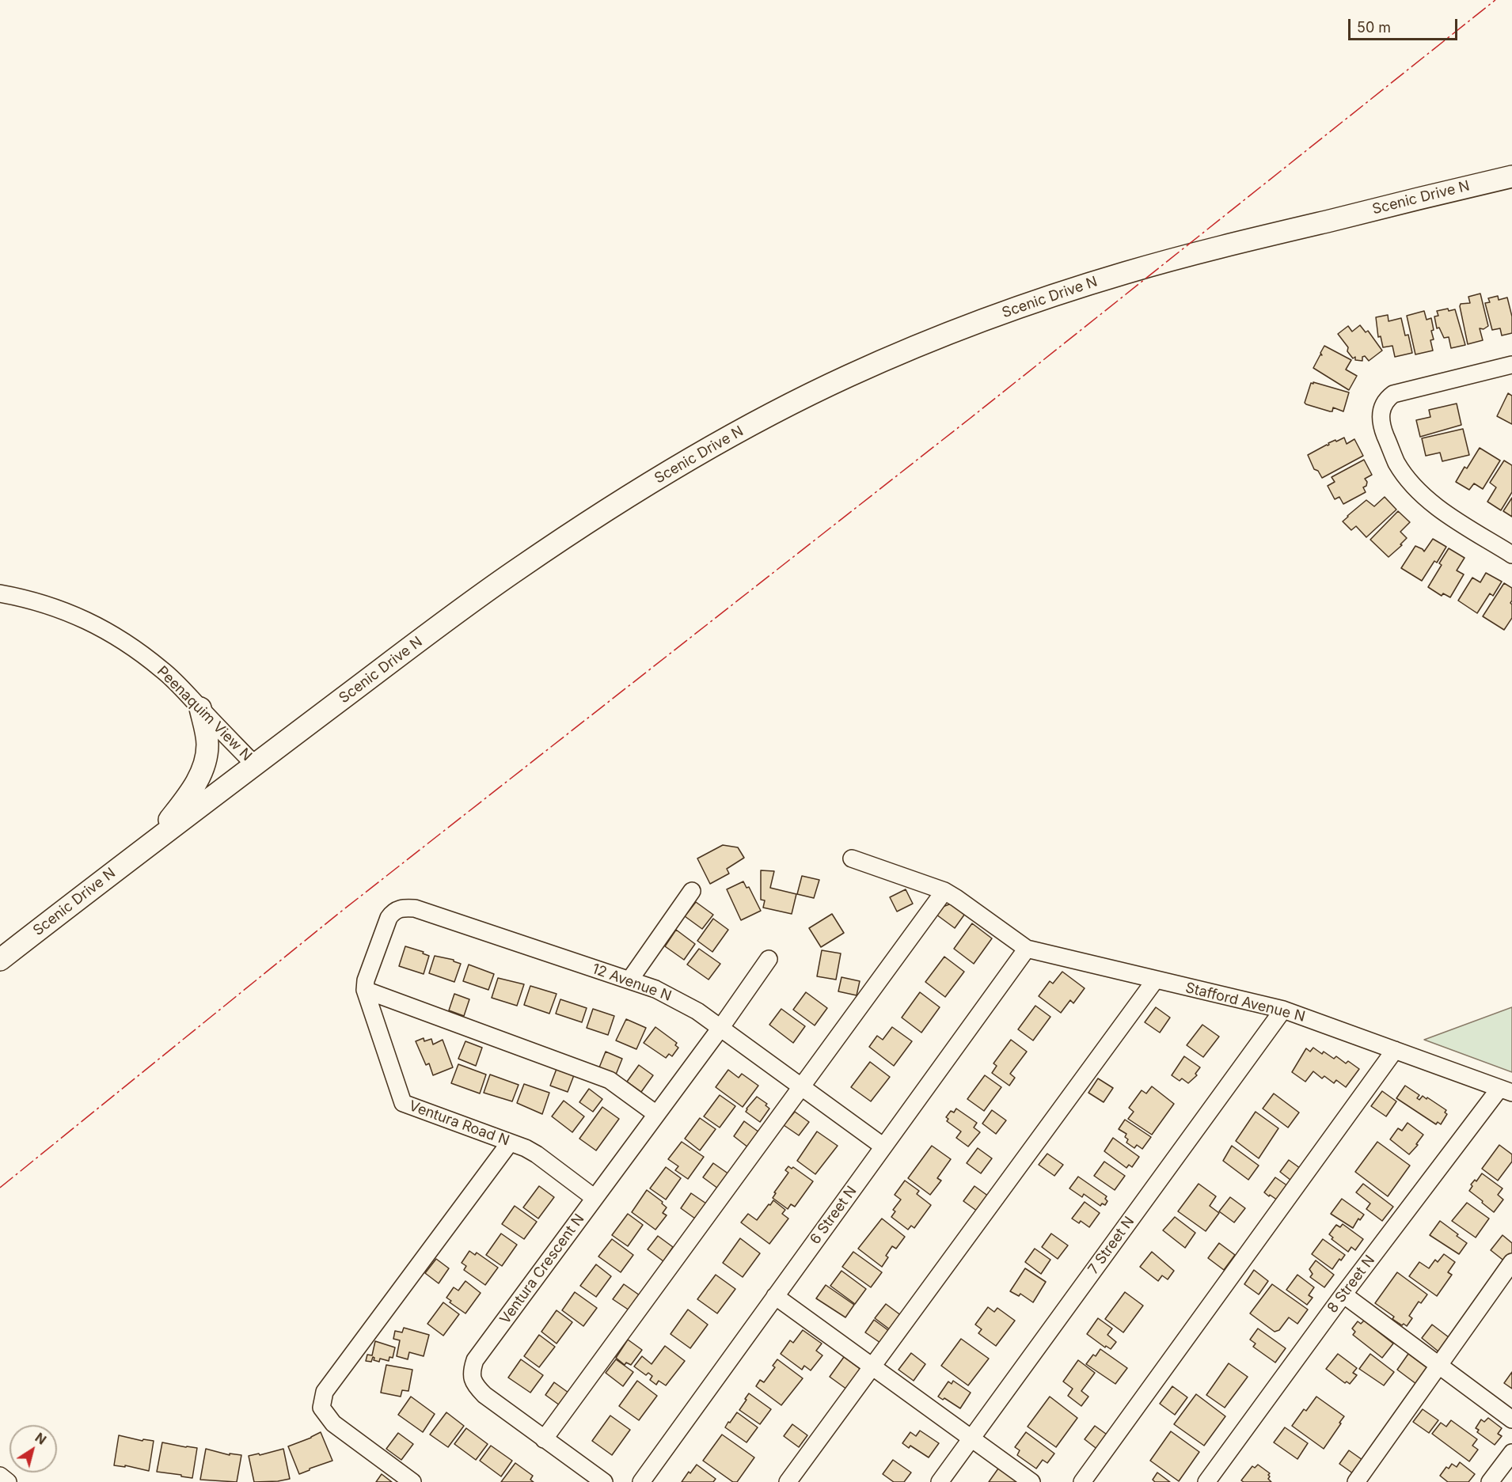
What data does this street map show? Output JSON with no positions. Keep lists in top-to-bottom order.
{
  "streets": {
    "main road": ["Scenic Drive N"],
    "street": [
      "Peenaquim View N",
      "12 Avenue N",
      "Stafford Avenue N",
      "Ventura Road N",
      "6 Street N",
      "7 Street N",
      "Ventura Crescent N",
      "8 Street N"
    ]
  },
  "crossings": [
    ["Scenic Drive N", "Peenaquim View N"],
    ["12 Avenue N", "Ventura Road N"],
    ["12 Avenue N", "6 Street N"],
    ["12 Avenue N", "Ventura Crescent N"],
    ["Stafford Avenue N", "6 Street N"],
    ["Stafford Avenue N", "7 Street N"],
    ["Stafford Avenue N", "8 Street N"],
    ["Ventura Road N", "Ventura Crescent N"]
  ],
  "scale_bar": "50 m",
  "north": "top right"
}
